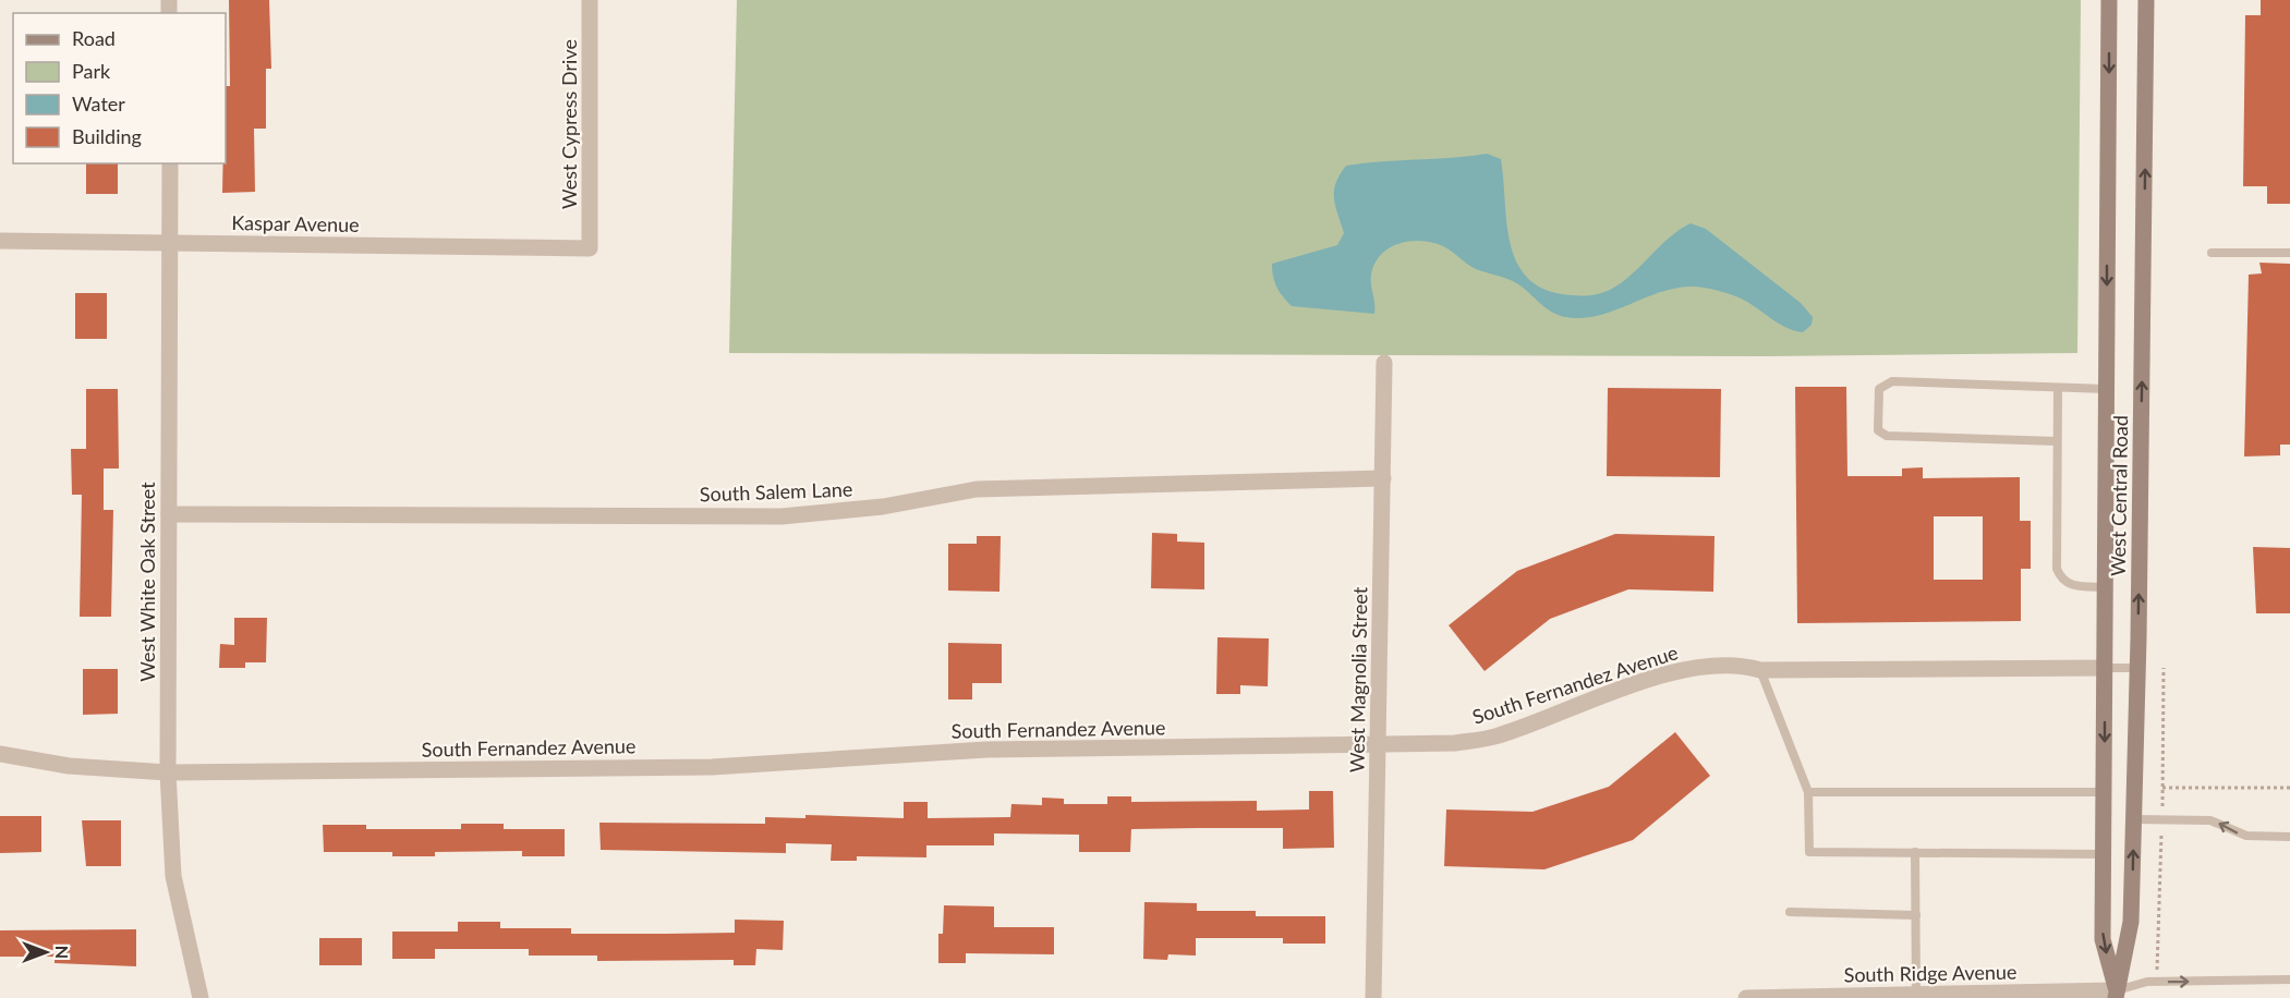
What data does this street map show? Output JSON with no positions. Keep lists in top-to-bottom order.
{
  "streets": {
    "main road": ["West Central Road"],
    "street": [
      "West Cypress Drive",
      "Kaspar Avenue",
      "South Salem Lane",
      "West White Oak Street",
      "West Magnolia Street",
      "South Fernandez Avenue",
      "South Ridge Avenue"
    ]
  },
  "crossings": [
    ["West Cypress Drive", "Kaspar Avenue"],
    ["Kaspar Avenue", "West White Oak Street"],
    ["South Salem Lane", "West White Oak Street"],
    ["South Salem Lane", "West Magnolia Street"],
    ["West Central Road", "South Fernandez Avenue"],
    ["West Central Road", "South Ridge Avenue"],
    ["West White Oak Street", "South Fernandez Avenue"],
    ["West Magnolia Street", "South Fernandez Avenue"]
  ],
  "legend": [
    "Road",
    "Park",
    "Water",
    "Building"
  ],
  "north": "right"
}
